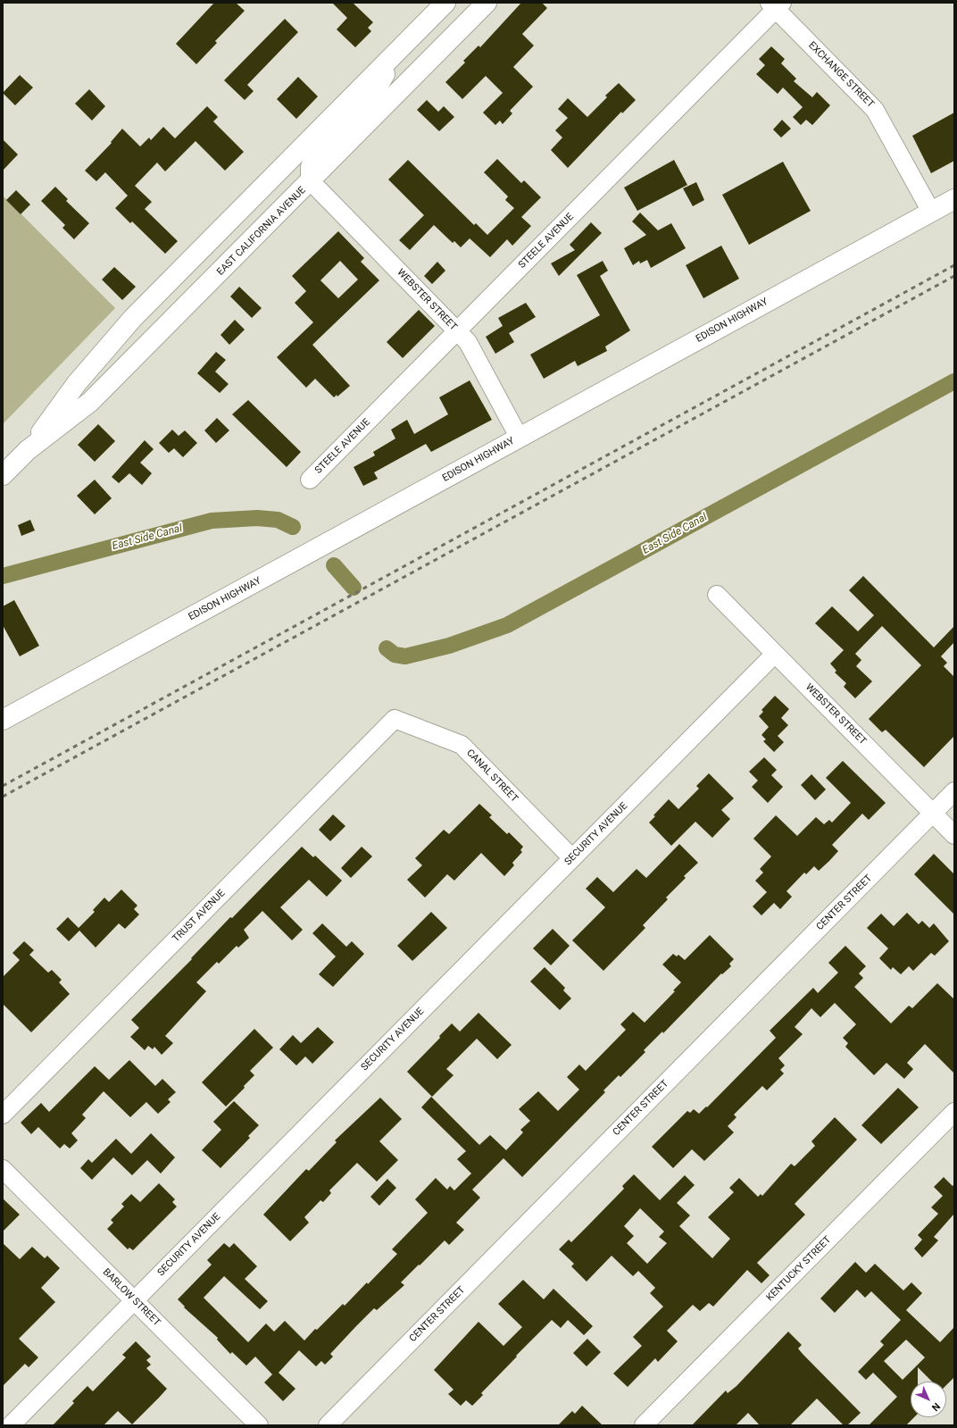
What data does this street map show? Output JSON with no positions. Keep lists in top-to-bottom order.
{
  "streets": {
    "main road": ["EAST CALIFORNIA AVENUE", "EDISON HIGHWAY"],
    "street": [
      "EXCHANGE STREET",
      "STEELE AVENUE",
      "WEBSTER STREET",
      "CANAL STREET",
      "SECURITY AVENUE",
      "CENTER STREET",
      "TRUST AVENUE",
      "KENTUCKY STREET",
      "BARLOW STREET"
    ]
  },
  "crossings": [
    ["EXCHANGE STREET", "STEELE AVENUE"],
    ["EXCHANGE STREET", "EDISON HIGHWAY"],
    ["EAST CALIFORNIA AVENUE", "WEBSTER STREET"],
    ["STEELE AVENUE", "WEBSTER STREET"],
    ["WEBSTER STREET", "EDISON HIGHWAY"],
    ["WEBSTER STREET", "SECURITY AVENUE"],
    ["WEBSTER STREET", "CENTER STREET"],
    ["CANAL STREET", "SECURITY AVENUE"],
    ["CANAL STREET", "TRUST AVENUE"],
    ["SECURITY AVENUE", "BARLOW STREET"]
  ],
  "water": ["East Side Canal"],
  "north": "bottom right"
}
